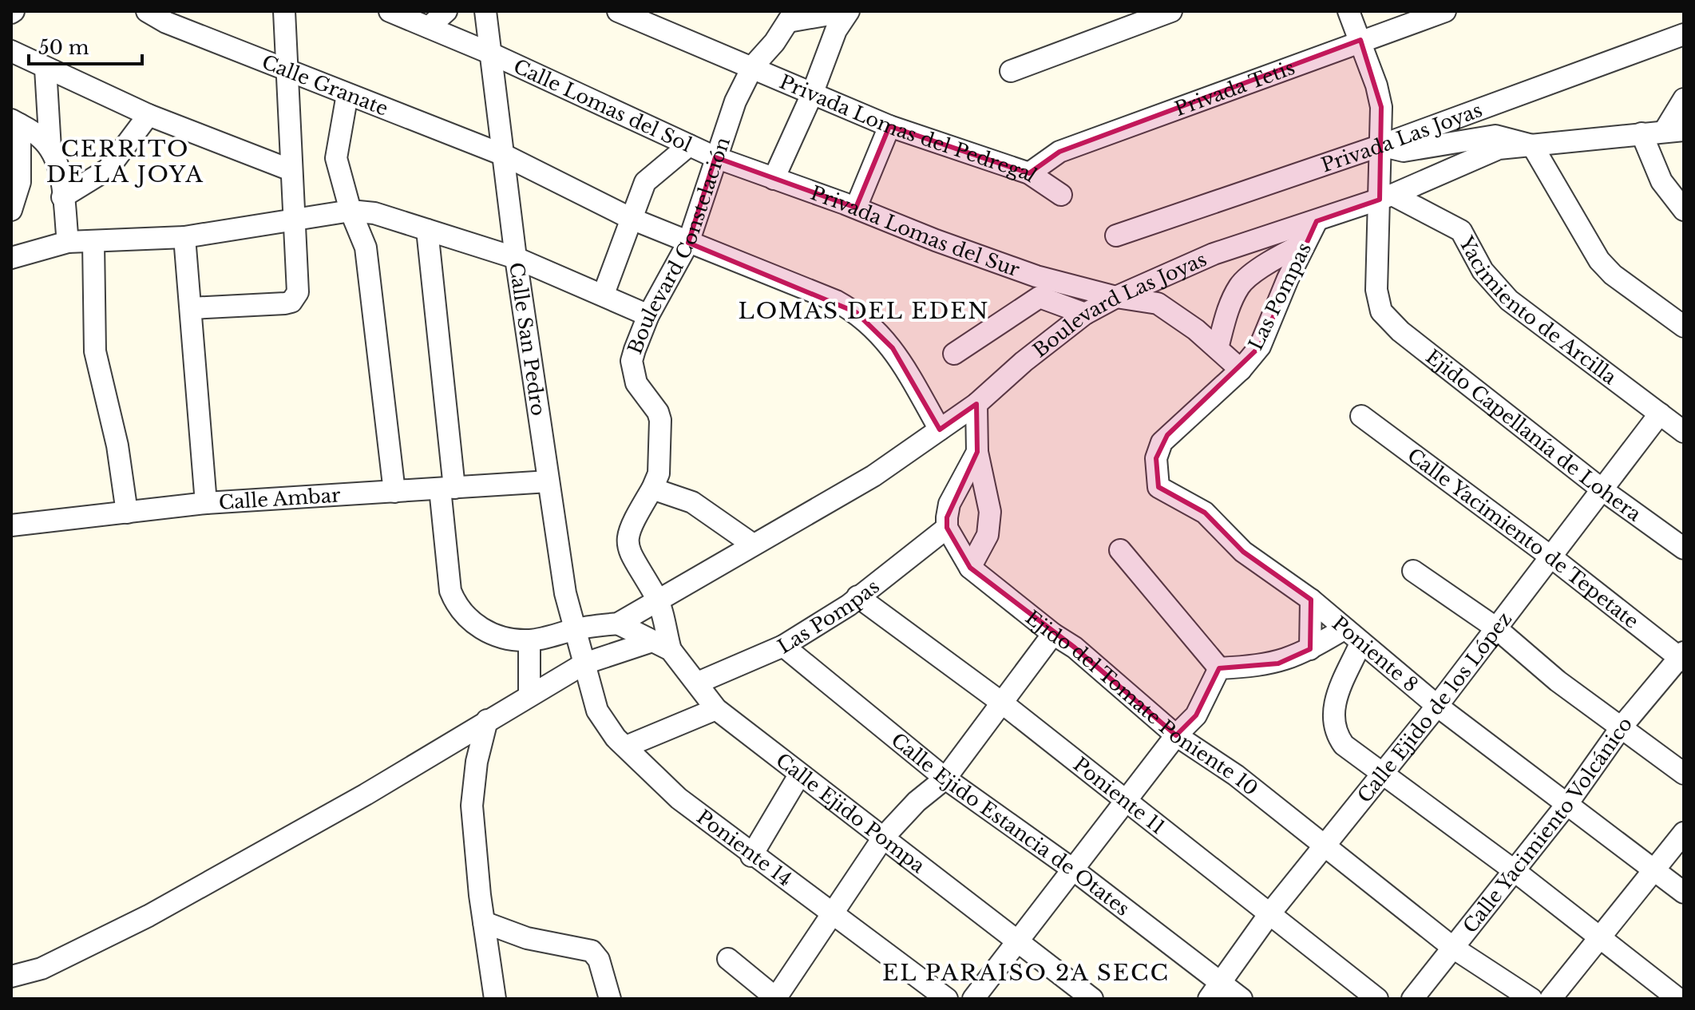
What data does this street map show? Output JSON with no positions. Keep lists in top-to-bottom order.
{
  "streets": {
    "street": [
      "Calle Granate",
      "Privada Tetis",
      "Calle Lomas del Sol",
      "Privada Lomas del Pedregal",
      "Privada Las Joyas",
      "Privada Lomas del Sur",
      "Boulevard Constelación",
      "Las Pompas",
      "Boulevard Las Joyas",
      "Yacimiento de Arcilla",
      "Calle San Pedro",
      "Ejido Capellanía de Lohera",
      "Calle Ambar",
      "Calle Yacimiento de Tepetate",
      "Poniente 8",
      "Ejido del Tomate Poniente 10",
      "Calle Ejido de los López",
      "Poniente 11",
      "Calle Ejido Pompa",
      "Calle Ejido Estancia de Otates",
      "Calle Yacimiento Volcánico",
      "Poniente 14"
    ]
  },
  "crossings": [
    ["Calle Granate", "Boulevard Constelación"],
    ["Calle Granate", "Boulevard Las Joyas"],
    ["Calle Granate", "Calle San Pedro"],
    ["Privada Tetis", "Privada Lomas del Pedregal"],
    ["Calle Lomas del Sol", "Privada Lomas del Sur"],
    ["Calle Lomas del Sol", "Boulevard Constelación"],
    ["Calle Lomas del Sol", "Calle San Pedro"],
    ["Privada Lomas del Pedregal", "Boulevard Constelación"],
    ["Privada Lomas del Sur", "Boulevard Constelación"],
    ["Privada Lomas del Sur", "Las Pompas"],
    ["Privada Lomas del Sur", "Boulevard Las Joyas"],
    ["Boulevard Constelación", "Boulevard Las Joyas"],
    ["Boulevard Constelación", "Calle Ejido Pompa"],
    ["Las Pompas", "Boulevard Las Joyas"],
    ["Las Pompas", "Poniente 8"],
    ["Las Pompas", "Ejido del Tomate Poniente 10"],
    ["Las Pompas", "Poniente 11"],
    ["Las Pompas", "Calle Ejido Pompa"],
    ["Las Pompas", "Calle Ejido Estancia de Otates"],
    ["Boulevard Las Joyas", "Yacimiento de Arcilla"],
    ["Boulevard Las Joyas", "Calle Ejido Pompa"],
    ["Yacimiento de Arcilla", "Calle Ejido de los López"],
    ["Calle San Pedro", "Calle Ambar"],
    ["Calle San Pedro", "Poniente 14"],
    ["Ejido Capellanía de Lohera", "Calle Ejido de los López"],
    ["Calle Yacimiento de Tepetate", "Calle Ejido de los López"],
    ["Calle Yacimiento de Tepetate", "Calle Yacimiento Volcánico"],
    ["Poniente 8", "Calle Ejido de los López"],
    ["Poniente 8", "Calle Yacimiento Volcánico"],
    ["Ejido del Tomate Poniente 10", "Calle Ejido de los López"],
    ["Ejido del Tomate Poniente 10", "Calle Yacimiento Volcánico"],
    ["Calle Ejido de los López", "Poniente 11"],
    ["Calle Ejido de los López", "Calle Ejido Estancia de Otates"]
  ],
  "districts": ["CERRITO DE LA JOYA", "LOMAS DEL EDEN", "EL PARAISO 2A SECC"],
  "scale_bar": "50 m"
}
